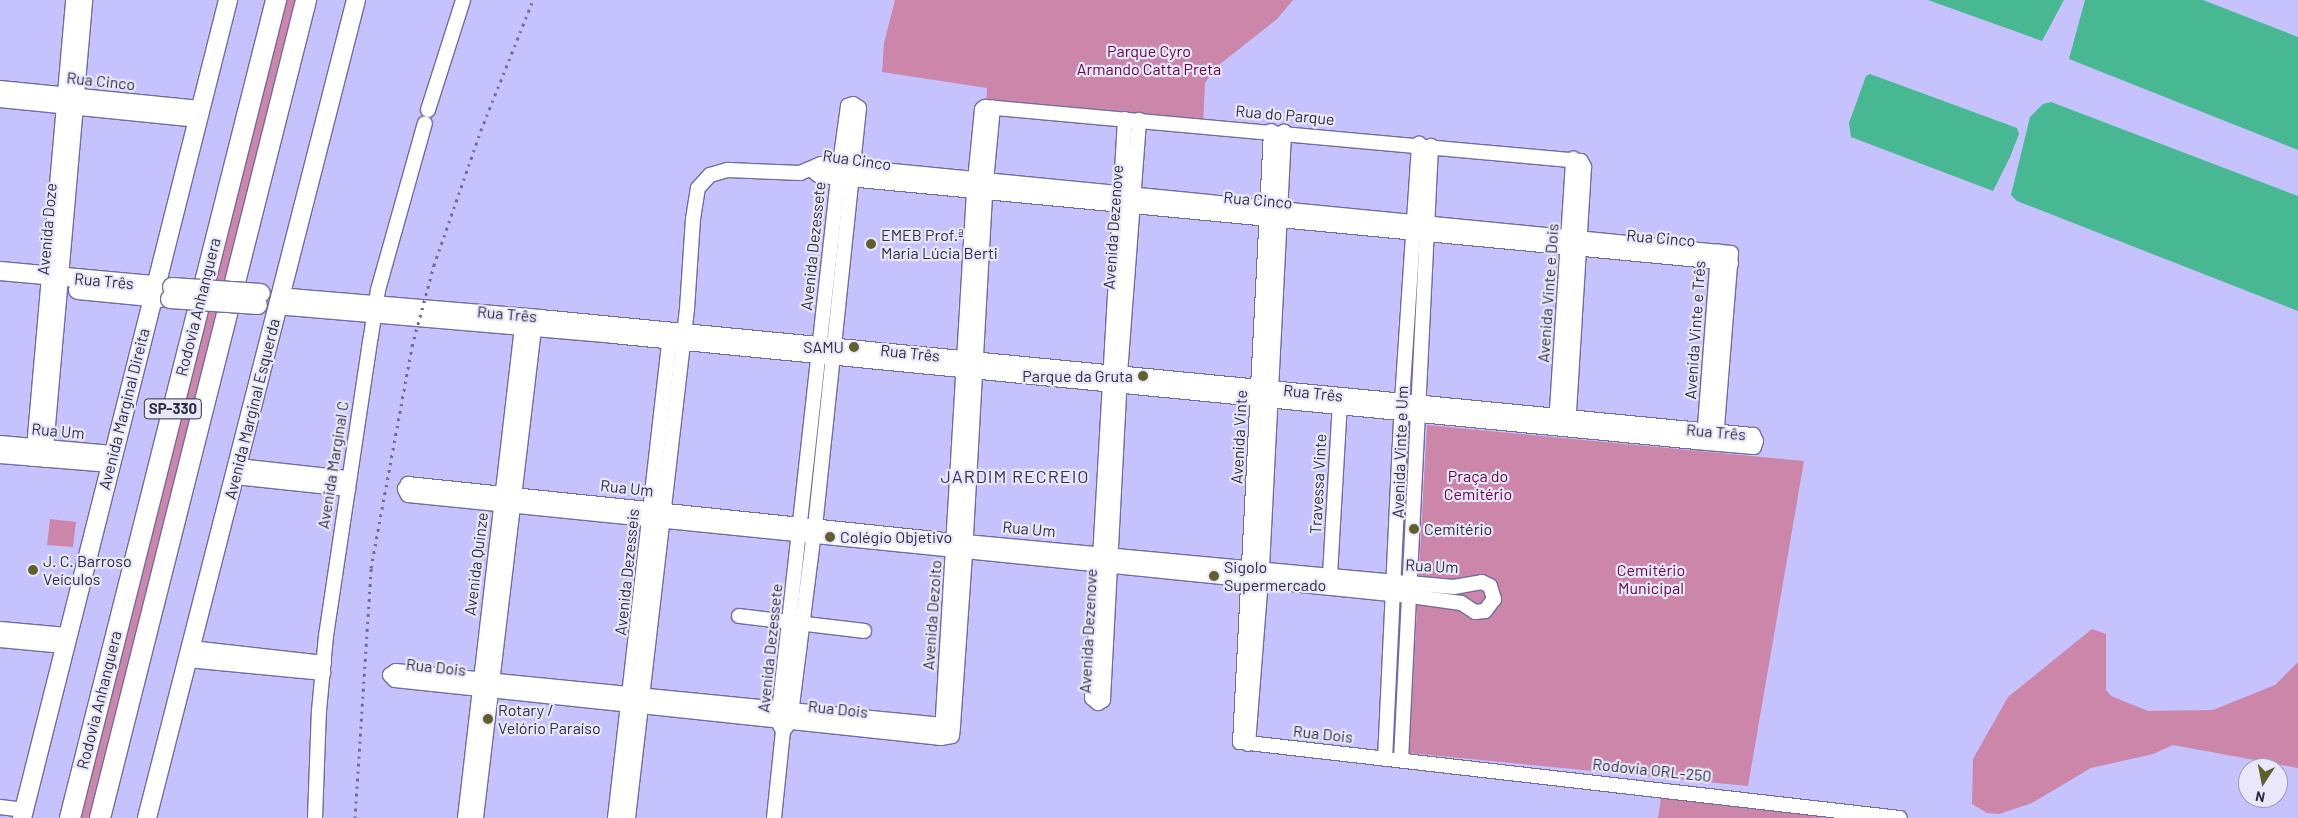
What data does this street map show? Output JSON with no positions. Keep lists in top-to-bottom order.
{
  "streets": {
    "highway": ["Rodovia Anhanguera", "SP-330"],
    "main road": ["Rua Três", "Avenida Marginal Direita", "Avenida Marginal Esquerda"],
    "street": [
      "Rua Cinco",
      "Rua do Parque",
      "Avenida Dezenove",
      "Avenida Doze",
      "Avenida Dezessete",
      "Avenida Vinte e Dois",
      "Avenida Vinte e Três",
      "Rua Um",
      "Avenida Vinte",
      "Avenida Vinte e Um",
      "Avenida Marginal C",
      "Travessa Vinte",
      "Avenida Quinze",
      "Avenida Dezesseis",
      "Avenida Dezoito",
      "Rua Dois",
      "Rodovia ORL-250"
    ]
  },
  "crossings": [
    ["Rua Cinco", "Avenida Dezenove"],
    ["Rua Cinco", "Avenida Doze"],
    ["Rua Cinco", "Avenida Dezessete"],
    ["Rua Cinco", "Rua Três"],
    ["Rua Cinco", "Avenida Vinte e Dois"],
    ["Rua Cinco", "Avenida Vinte e Três"],
    ["Rua Cinco", "Avenida Marginal Direita"],
    ["Rua Cinco", "Avenida Vinte"],
    ["Rua Cinco", "Avenida Vinte e Um"],
    ["Rua Cinco", "Avenida Dezesseis"],
    ["Rua Cinco", "Avenida Dezoito"],
    ["Rua do Parque", "Avenida Dezenove"],
    ["Rua do Parque", "Avenida Vinte e Dois"],
    ["Rua do Parque", "Avenida Vinte"],
    ["Rua do Parque", "Avenida Vinte e Um"],
    ["Rua do Parque", "Avenida Dezoito"],
    ["Avenida Dezenove", "Rua Três"],
    ["Avenida Dezenove", "Rua Um"],
    ["Avenida Doze", "Rua Três"],
    ["Avenida Doze", "Rua Um"],
    ["Avenida Dezessete", "Rua Três"],
    ["Avenida Dezessete", "Rua Um"],
    ["Avenida Dezessete", "Rua Dois"],
    ["Rua Três", "Avenida Vinte e Dois"],
    ["Rua Três", "Avenida Vinte e Três"],
    ["Rua Três", "Avenida Marginal Direita"],
    ["Rua Três", "Avenida Marginal Esquerda"],
    ["Rua Três", "Avenida Vinte"],
    ["Rua Três", "Avenida Vinte e Um"],
    ["Rua Três", "Avenida Marginal C"],
    ["Rua Três", "Travessa Vinte"],
    ["Rua Três", "Avenida Quinze"],
    ["Rua Três", "Avenida Dezesseis"],
    ["Rua Três", "Avenida Dezoito"],
    ["Avenida Marginal Direita", "Rua Um"],
    ["Rua Um", "Avenida Vinte"],
    ["Rua Um", "Avenida Vinte e Um"],
    ["Rua Um", "Travessa Vinte"],
    ["Rua Um", "Avenida Quinze"],
    ["Rua Um", "Avenida Dezesseis"],
    ["Rua Um", "Avenida Dezoito"],
    ["Avenida Vinte", "Rua Dois"],
    ["Avenida Vinte e Um", "Rua Dois"],
    ["Avenida Vinte e Um", "Rodovia ORL-250"],
    ["Avenida Quinze", "Rua Dois"],
    ["Avenida Dezesseis", "Rua Dois"],
    ["Avenida Dezoito", "Rua Dois"],
    ["Rua Dois", "Rodovia ORL-250"]
  ],
  "districts": ["JARDIM RECREIO"],
  "parks": ["Parque Cyro Armando Catta Preta", "Praça do Cemitério", "Cemitério Municipal"],
  "places": [
    "EMEB Prof.ª Maria Lúcia Berti",
    "SAMU",
    "Parque da Gruta",
    "Cemitério",
    "Colégio Objetivo",
    "J. C. Barroso Veículos",
    "Sigolo Supermercado",
    "Rotary / Velório Paraíso"
  ],
  "north": "bottom"
}
